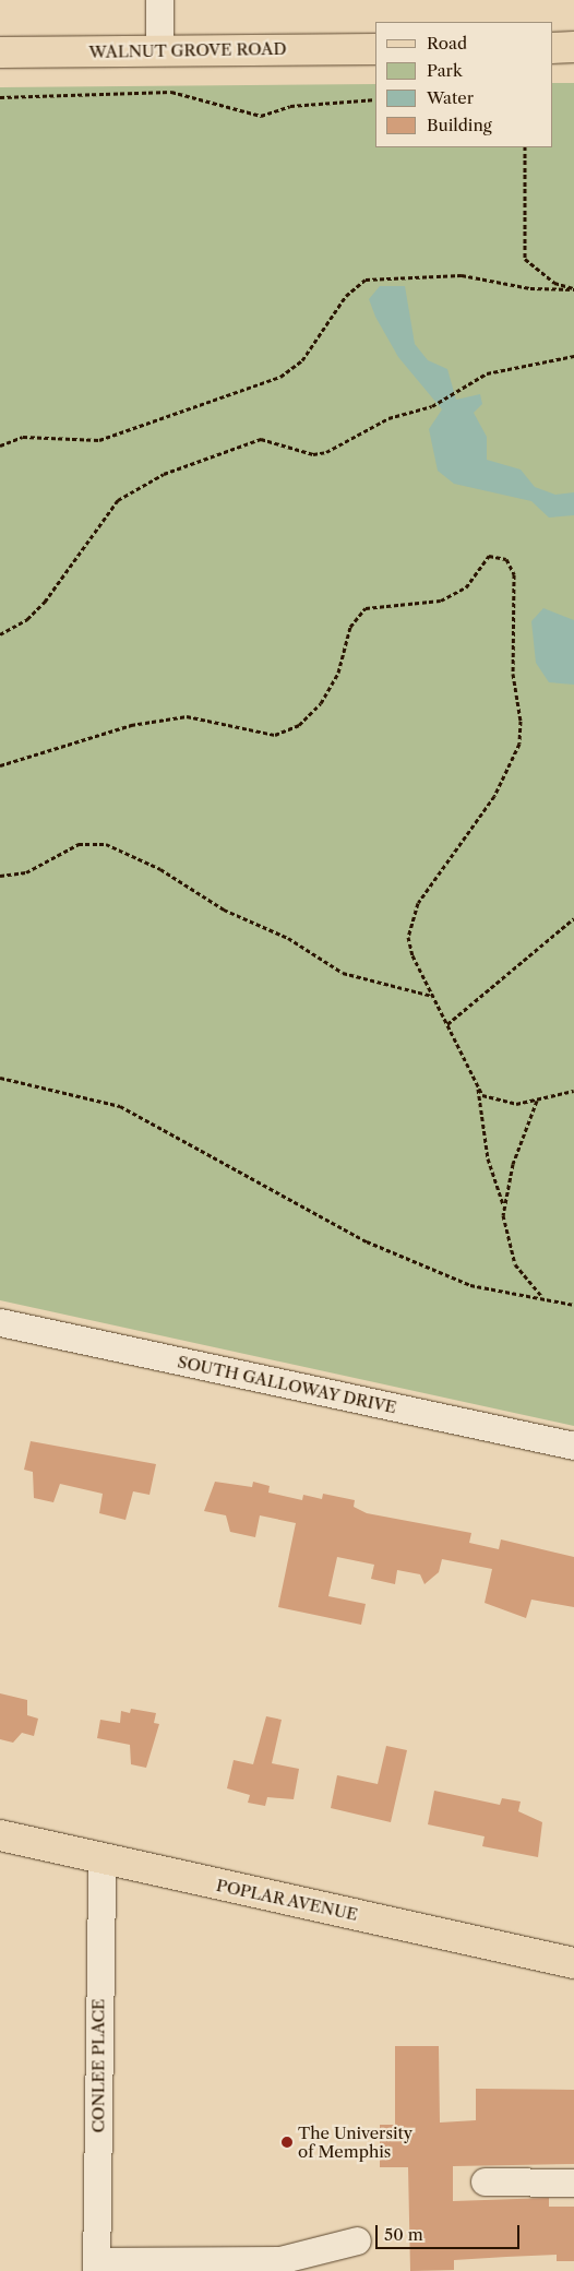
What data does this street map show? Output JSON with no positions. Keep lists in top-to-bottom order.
{
  "streets": {
    "main road": ["WALNUT GROVE ROAD", "POPLAR AVENUE"],
    "street": ["SOUTH GALLOWAY DRIVE", "CONLEE PLACE"]
  },
  "crossings": [
    ["POPLAR AVENUE", "CONLEE PLACE"]
  ],
  "places": ["The University of Memphis"],
  "legend": [
    "Road",
    "Park",
    "Water",
    "Building"
  ],
  "scale_bar": "50 m"
}
